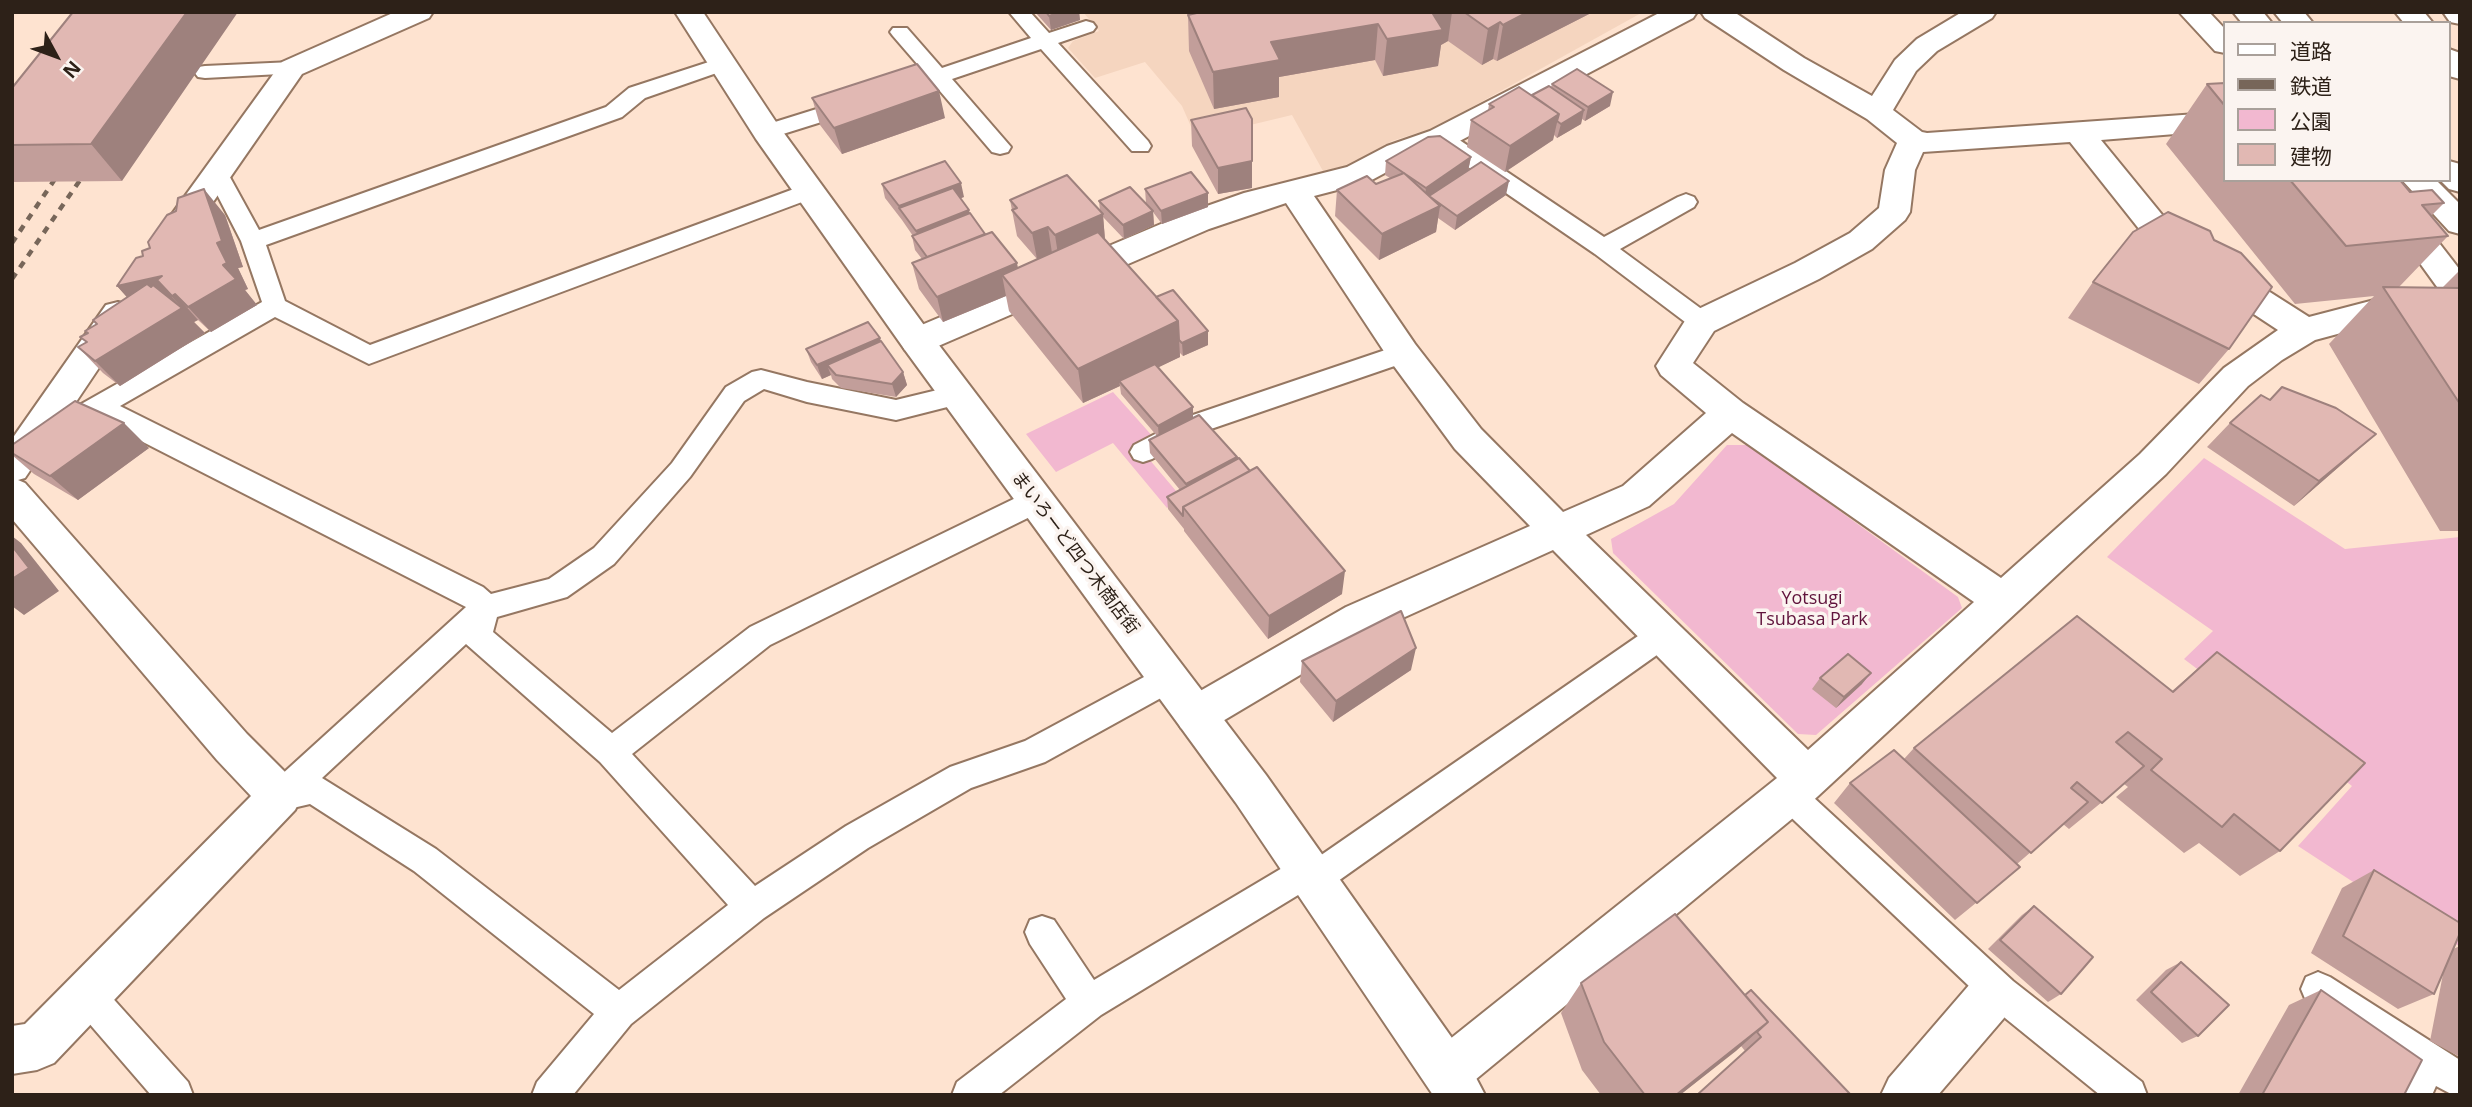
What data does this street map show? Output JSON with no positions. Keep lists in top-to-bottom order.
{
  "streets": {
    "main road": ["まいろーど四つ木商店街"]
  },
  "parks": ["Yotsugi Tsubasa Park"],
  "legend": [
    "道路",
    "鉄道",
    "公園",
    "建物"
  ],
  "north": "bottom right"
}
